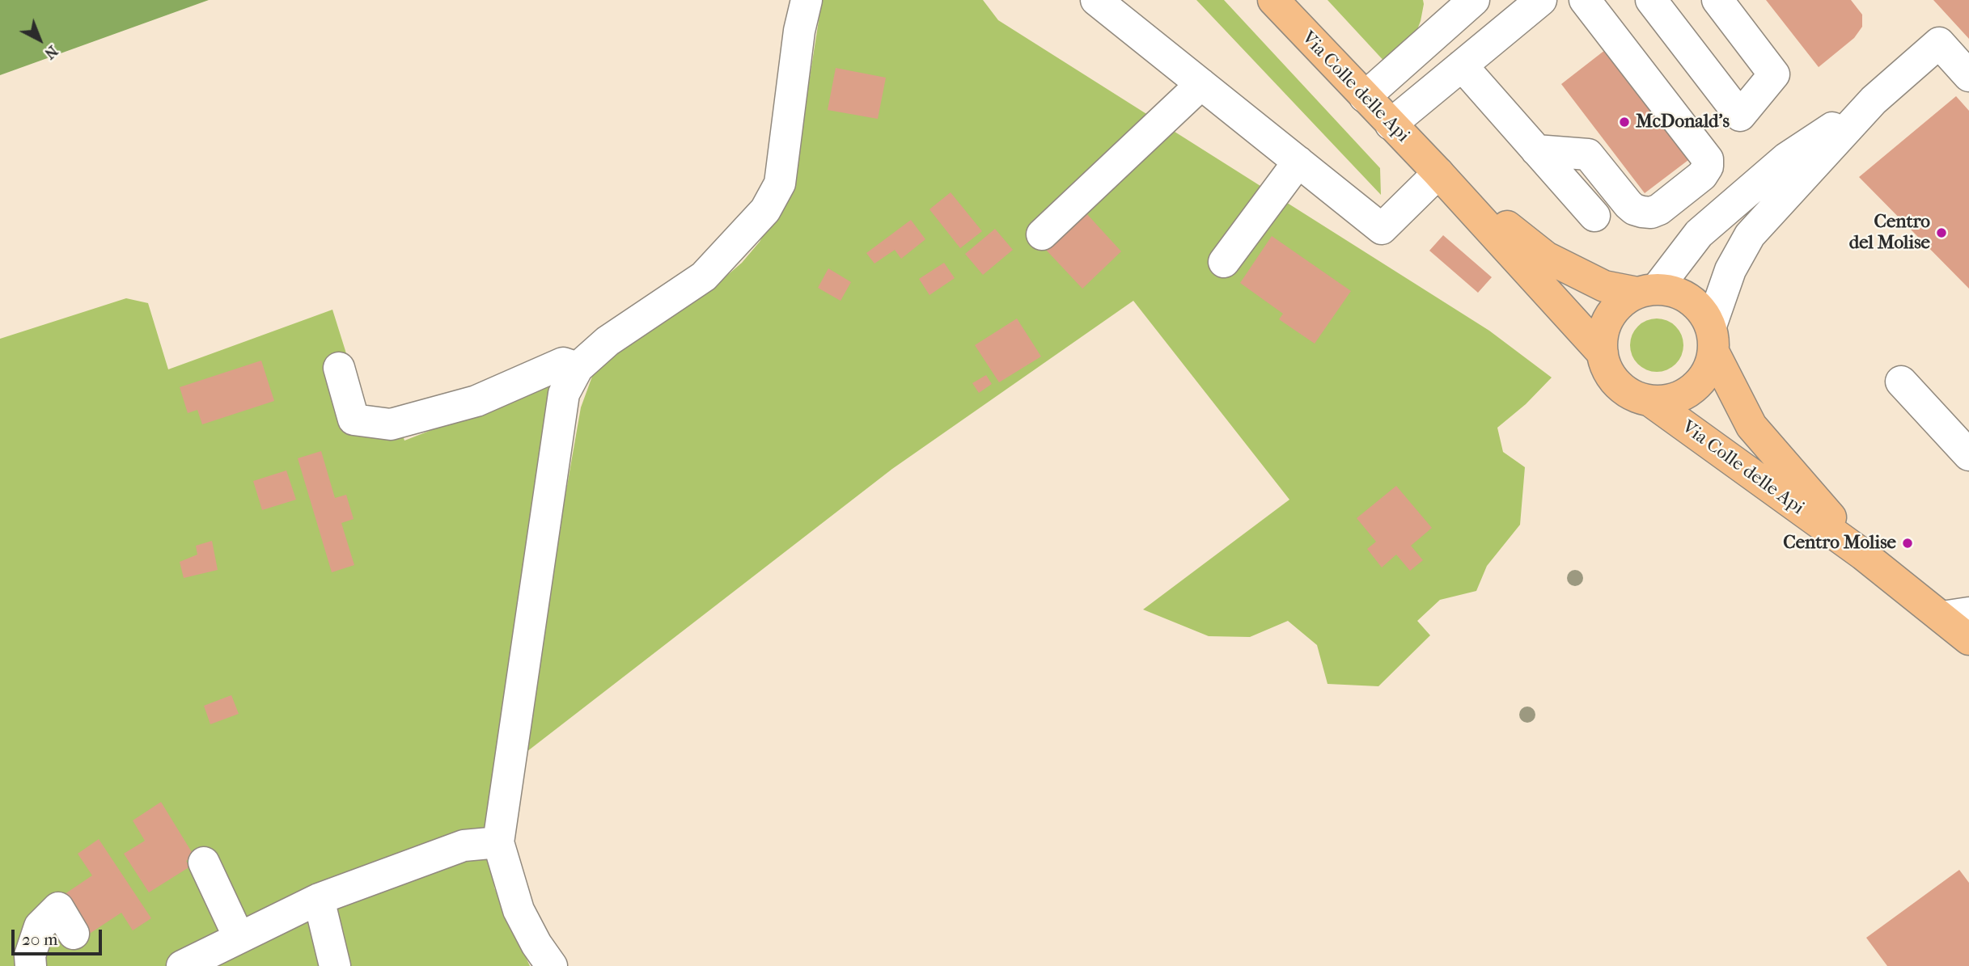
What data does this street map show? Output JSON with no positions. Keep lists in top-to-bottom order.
{
  "streets": {
    "main road": ["Via Colle delle Api"]
  },
  "places": ["McDonald's", "Centro del Molise", "Centro Molise"],
  "scale_bar": "20 m",
  "north": "bottom right"
}
